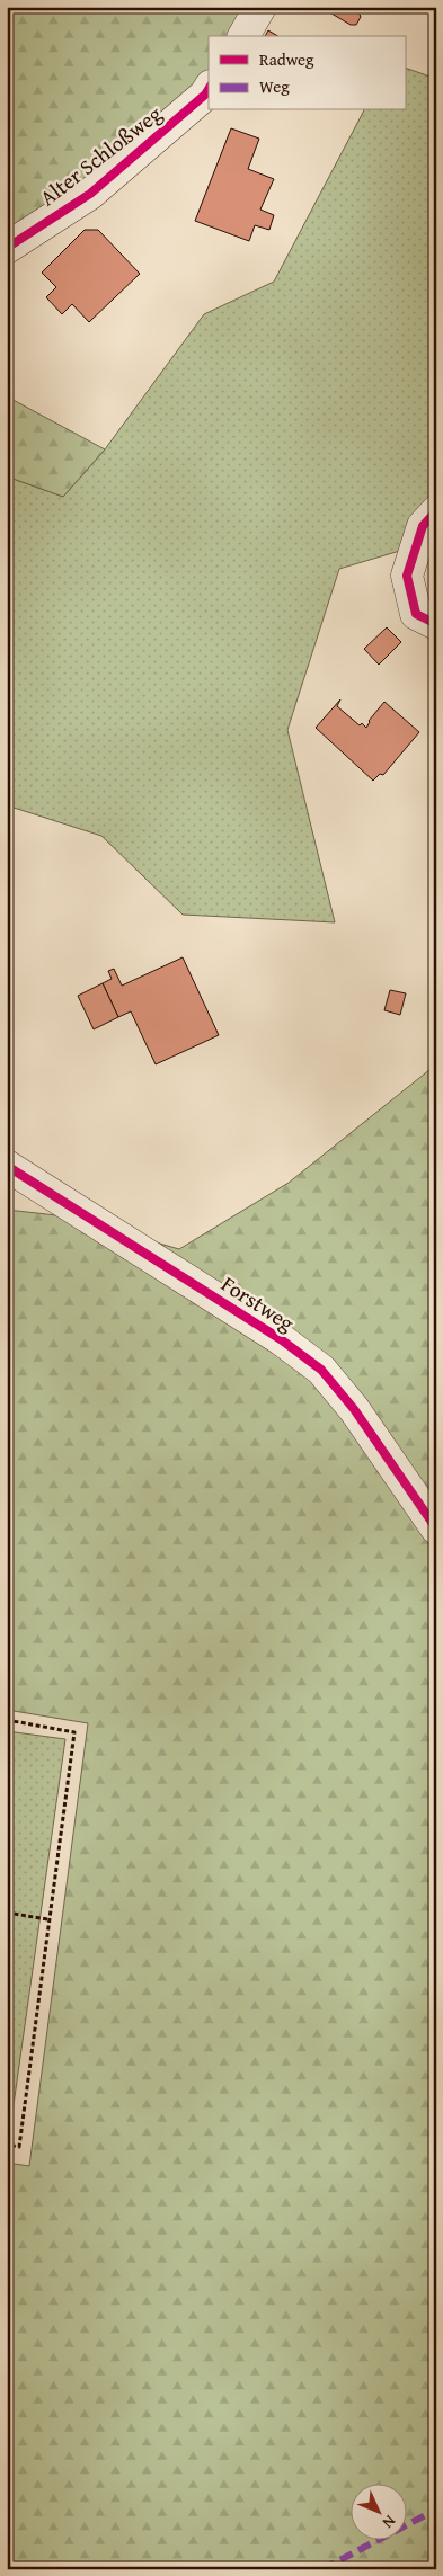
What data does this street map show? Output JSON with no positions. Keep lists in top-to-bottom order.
{
  "streets": {
    "street": ["Alter Schloßweg", "Forstweg"]
  },
  "legend": ["Radweg", "Weg"],
  "north": "bottom right"
}
